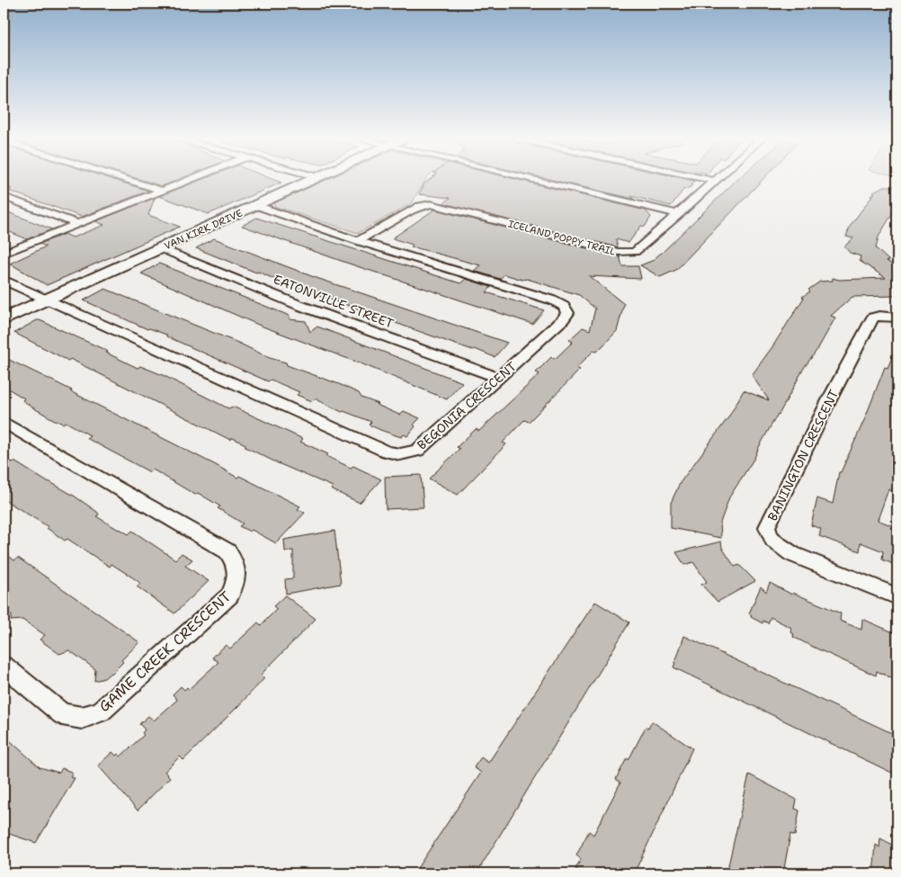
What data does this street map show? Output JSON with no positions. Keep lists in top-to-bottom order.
{
  "streets": {
    "street": [
      "VAN KIRK DRIVE",
      "ICELAND POPPY TRAIL",
      "EATONVILLE STREET",
      "BEGONIA CRESCENT",
      "BANINGTON CRESCENT",
      "GAME CREEK CRESCENT"
    ]
  },
  "crossings": [
    ["VAN KIRK DRIVE", "EATONVILLE STREET"],
    ["VAN KIRK DRIVE", "BEGONIA CRESCENT"],
    ["ICELAND POPPY TRAIL", "BEGONIA CRESCENT"],
    ["EATONVILLE STREET", "BEGONIA CRESCENT"]
  ]
}
